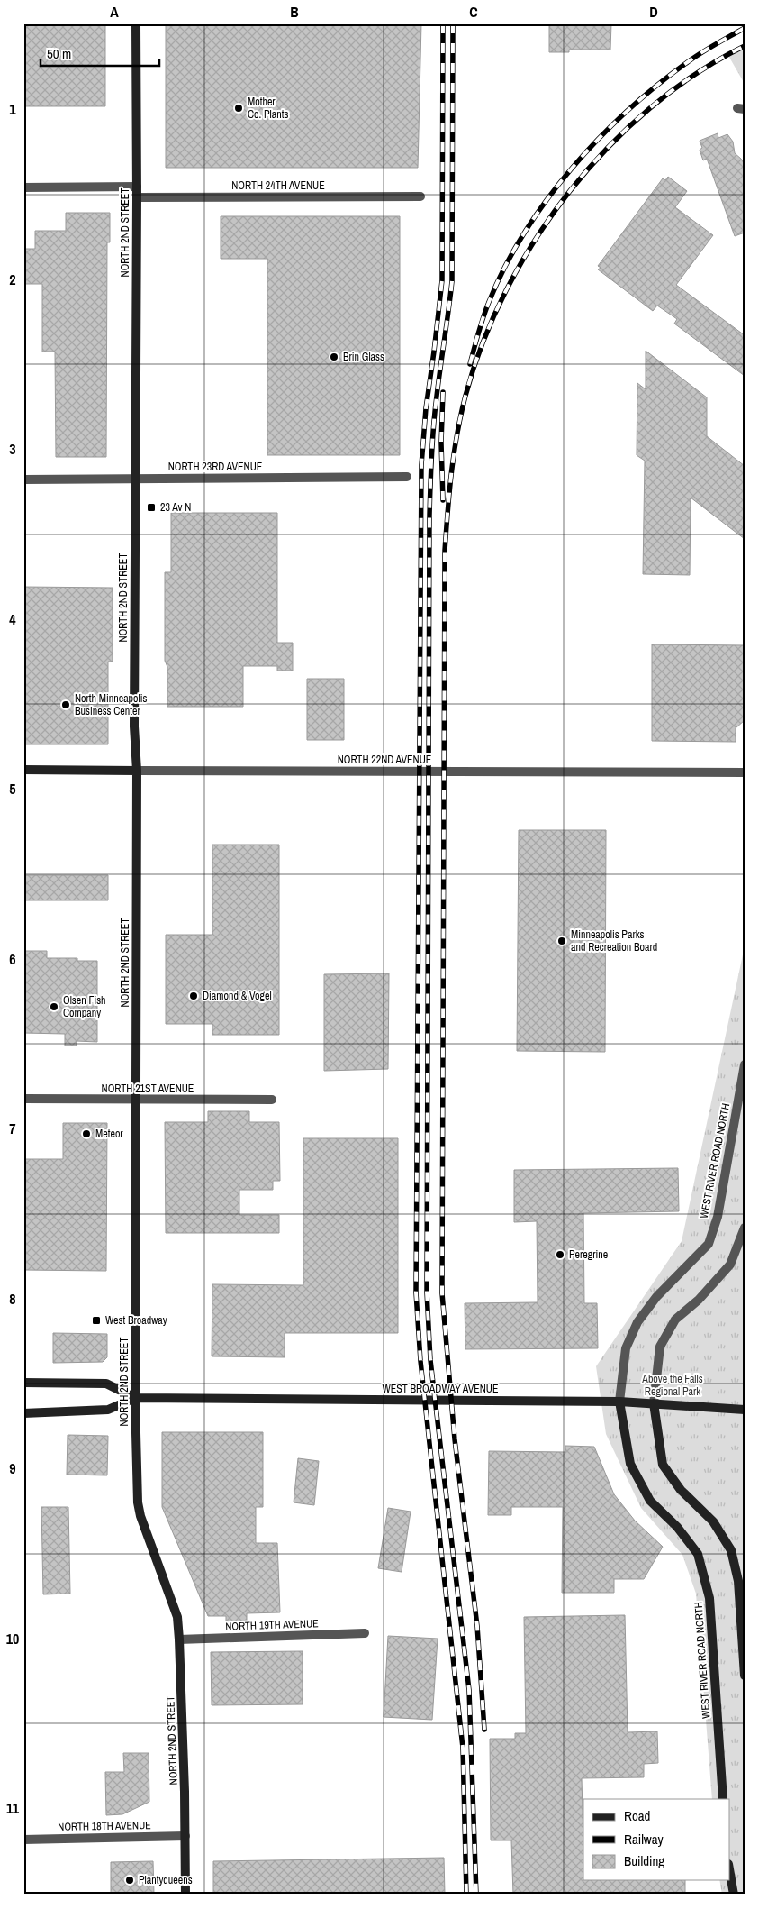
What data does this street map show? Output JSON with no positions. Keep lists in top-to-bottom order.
{
  "streets": {
    "street": [
      "NORTH 24TH AVENUE",
      "NORTH 2ND STREET",
      "NORTH 23RD AVENUE",
      "NORTH 22ND AVENUE",
      "NORTH 21ST AVENUE",
      "WEST RIVER ROAD NORTH",
      "WEST BROADWAY AVENUE",
      "NORTH 19TH AVENUE",
      "NORTH 18TH AVENUE"
    ]
  },
  "crossings": [
    ["NORTH 24TH AVENUE", "NORTH 2ND STREET"],
    ["NORTH 2ND STREET", "NORTH 23RD AVENUE"],
    ["NORTH 2ND STREET", "NORTH 22ND AVENUE"],
    ["NORTH 2ND STREET", "NORTH 21ST AVENUE"],
    ["NORTH 2ND STREET", "WEST BROADWAY AVENUE"],
    ["NORTH 2ND STREET", "NORTH 19TH AVENUE"],
    ["NORTH 2ND STREET", "NORTH 18TH AVENUE"],
    ["WEST RIVER ROAD NORTH", "WEST BROADWAY AVENUE"]
  ],
  "parks": ["Above the Falls Regional Park"],
  "places": {
    "other": [
      "Mother Co. Plants",
      "Brin Glass",
      "North Minneapolis Business Center",
      "Minneapolis Parks and Recreation Board",
      "Diamond & Vogel",
      "Olsen Fish Company",
      "Meteor",
      "Peregrine",
      "Plantyqueens"
    ],
    "transit": ["23 Av N", "West Broadway"]
  },
  "legend": ["Road", "Railway", "Building"],
  "scale_bar": "50 m",
  "grid": {
    "columns": [
      "A",
      "B",
      "C",
      "D"
    ],
    "rows": [
      "1",
      "2",
      "3",
      "4",
      "5",
      "6",
      "7",
      "8",
      "9",
      "10",
      "11"
    ]
  }
}
